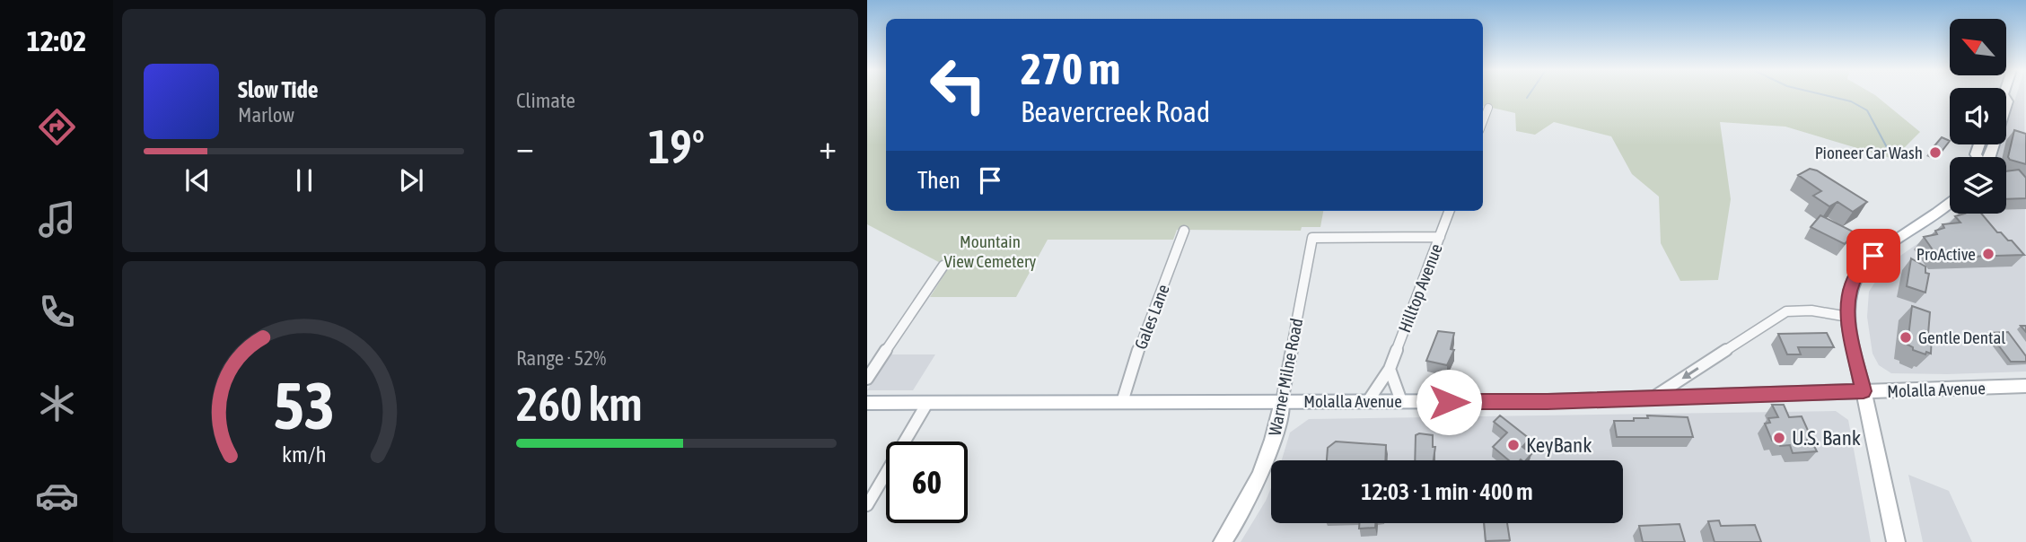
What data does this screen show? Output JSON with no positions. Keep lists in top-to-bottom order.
{
  "streets": {
    "main road": ["Warner Milne Road", "Molalla Avenue"],
    "street": ["Hilltop Avenue", "Gales Lane"]
  },
  "crossings": [
    ["Hilltop Avenue", "Warner Milne Road"],
    ["Hilltop Avenue", "Molalla Avenue"],
    ["Gales Lane", "Molalla Avenue"],
    ["Warner Milne Road", "Molalla Avenue"]
  ],
  "parks": ["Mountain View Cemetery"],
  "places": [
    "Pioneer Car Wash",
    "ProActive",
    "Gentle Dental",
    "U.S. Bank",
    "KeyBank"
  ],
  "north": "top left",
  "page": {
    "tabs": "12:02",
    "tile": [
      "Climate",
      ["Range · 52%", "260 km"]
    ],
    "turn": ["270 m", "Beavercreek Road"],
    "song": ["Slow Tide", "Marlow"],
    "heat": ["−", "19°", "+"],
    "then": "Then",
    "limit": "60",
    "trip": "12:03 · 1 min · 400 m",
    "gauge": ["53", "km/h"]
  }
}
